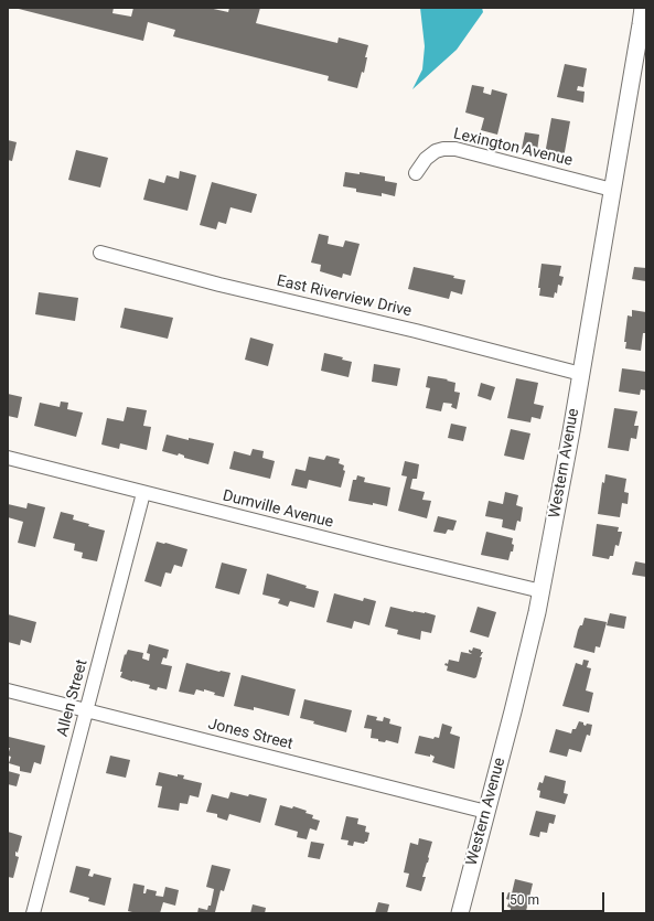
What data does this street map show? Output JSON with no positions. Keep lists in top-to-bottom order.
{
  "streets": {
    "street": [
      "Lexington Avenue",
      "East Riverview Drive",
      "Western Avenue",
      "Dumville Avenue",
      "Allen Street",
      "Jones Street"
    ]
  },
  "crossings": [
    ["Lexington Avenue", "Western Avenue"],
    ["East Riverview Drive", "Western Avenue"],
    ["Western Avenue", "Dumville Avenue"],
    ["Western Avenue", "Jones Street"],
    ["Dumville Avenue", "Allen Street"],
    ["Allen Street", "Jones Street"]
  ],
  "scale_bar": "50 m"
}
